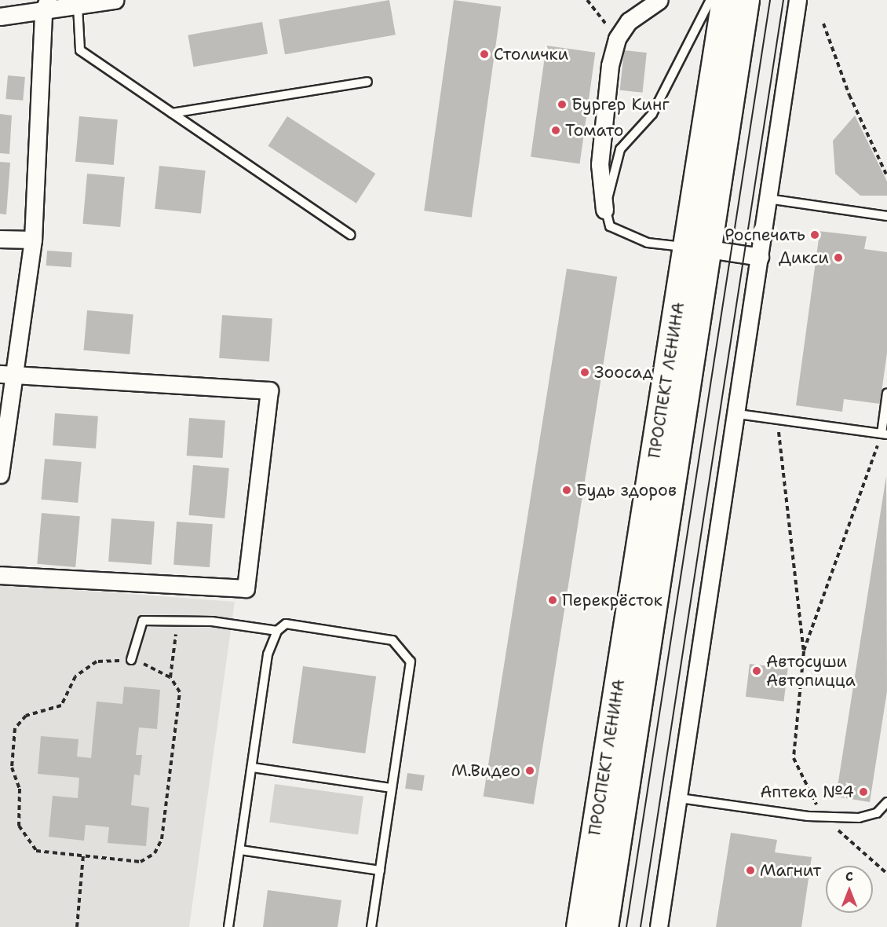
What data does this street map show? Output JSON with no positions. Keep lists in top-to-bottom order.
{
  "streets": {
    "main road": ["ПРОСПЕКТ ЛЕНИНА"]
  },
  "places": [
    "Столички",
    "Бургер Кинг",
    "Томато",
    "Роспечать",
    "Дикси",
    "Зоосад",
    "Будь здоров",
    "Перекрёсток",
    "Автосуши Автопицца",
    "М.Видео",
    "Аптека №4",
    "Магнит"
  ],
  "north": "top"
}
